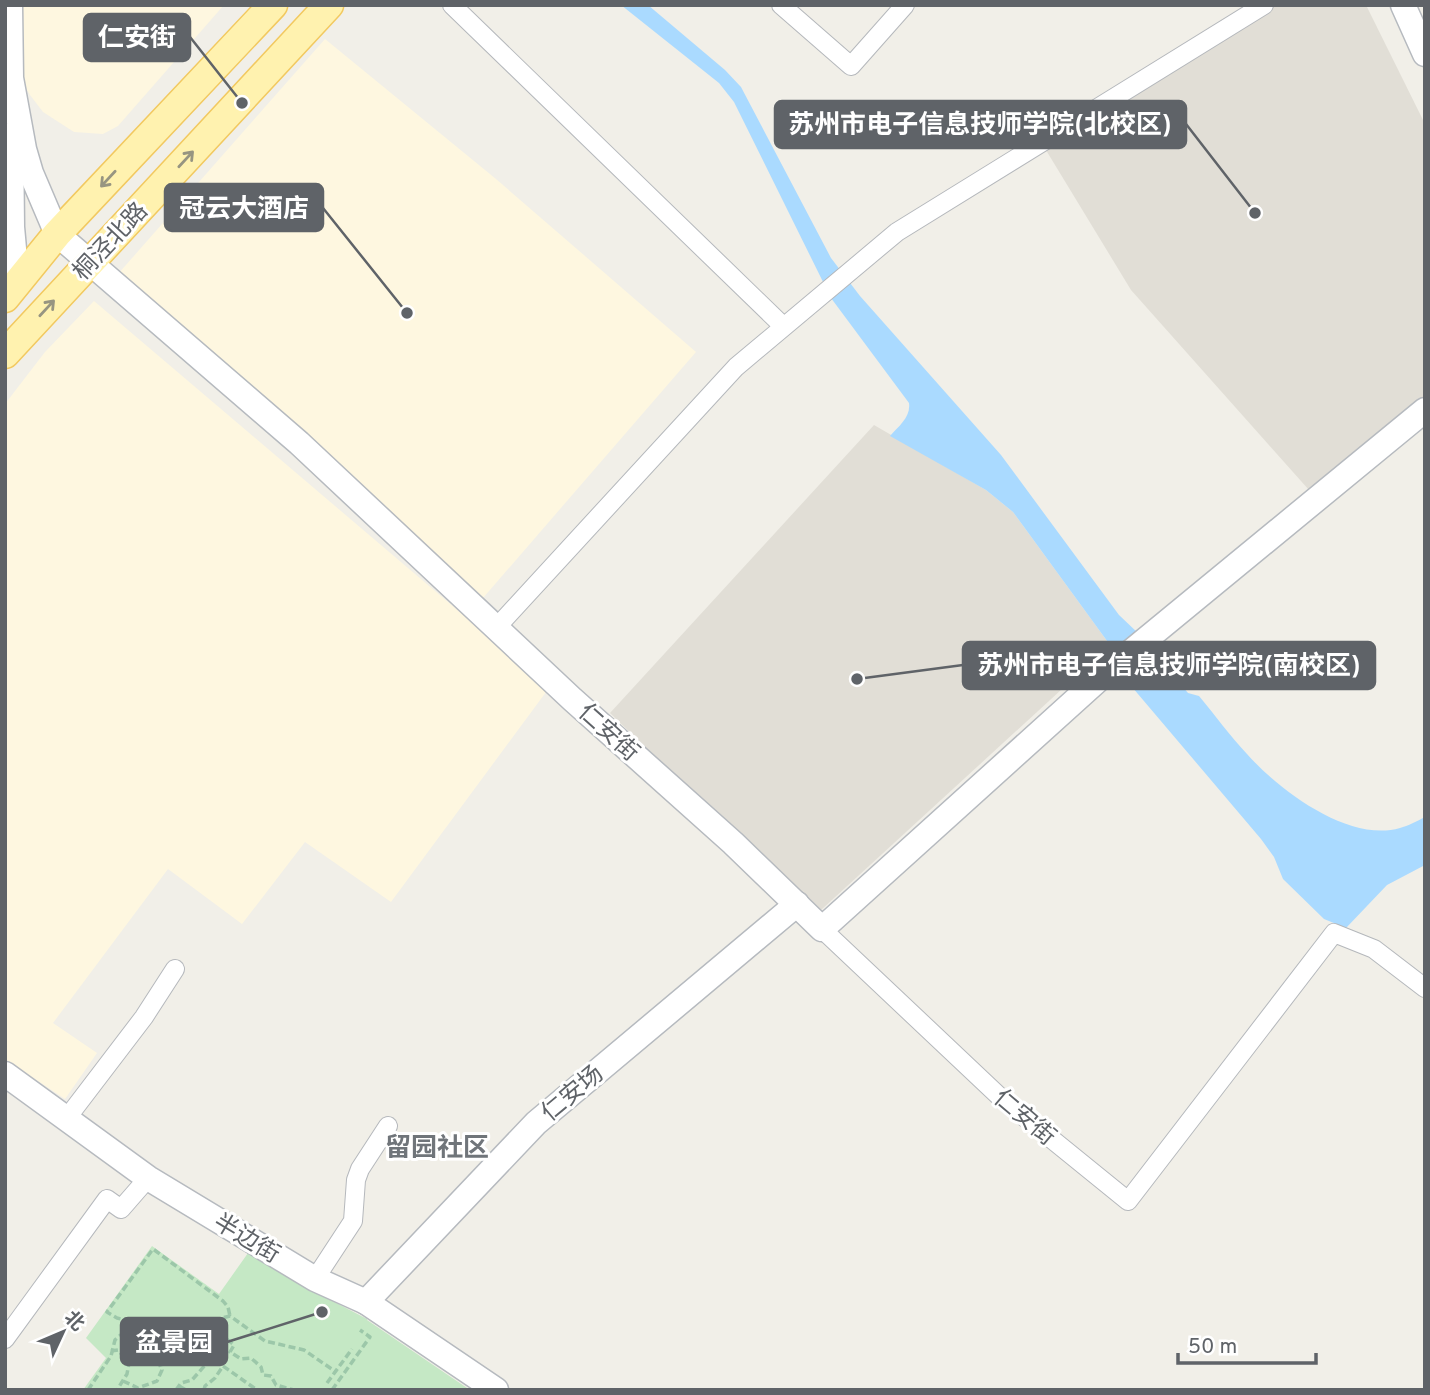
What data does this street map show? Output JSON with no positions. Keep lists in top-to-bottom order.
{
  "streets": {
    "main road": ["桐泾北路"],
    "street": ["仁安街", "仁安场", "半边街"]
  },
  "crossings": [
    ["桐泾北路", "仁安街"],
    ["仁安街", "仁安场"],
    ["仁安场", "半边街"]
  ],
  "districts": ["留园社区"],
  "places": [
    "仁安街",
    "苏州市电子信息技师学院(北校区)",
    "冠云大酒店",
    "苏州市电子信息技师学院(南校区)",
    "盆景园"
  ],
  "scale_bar": "50 m",
  "north": "top right"
}
